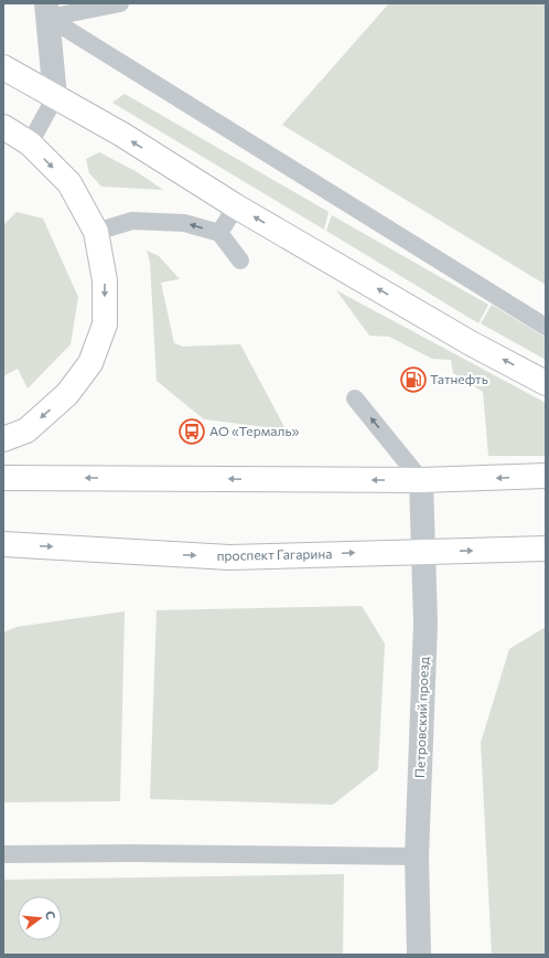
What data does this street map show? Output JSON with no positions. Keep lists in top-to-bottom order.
{
  "streets": {
    "main road": ["проспект Гагарина"],
    "street": ["Петровский проезд"]
  },
  "crossings": [
    ["проспект Гагарина", "Петровский проезд"]
  ],
  "places": {
    "fuel station": ["Татнефть"],
    "bus stop": ["АО «Термаль»"]
  },
  "north": "right"
}
